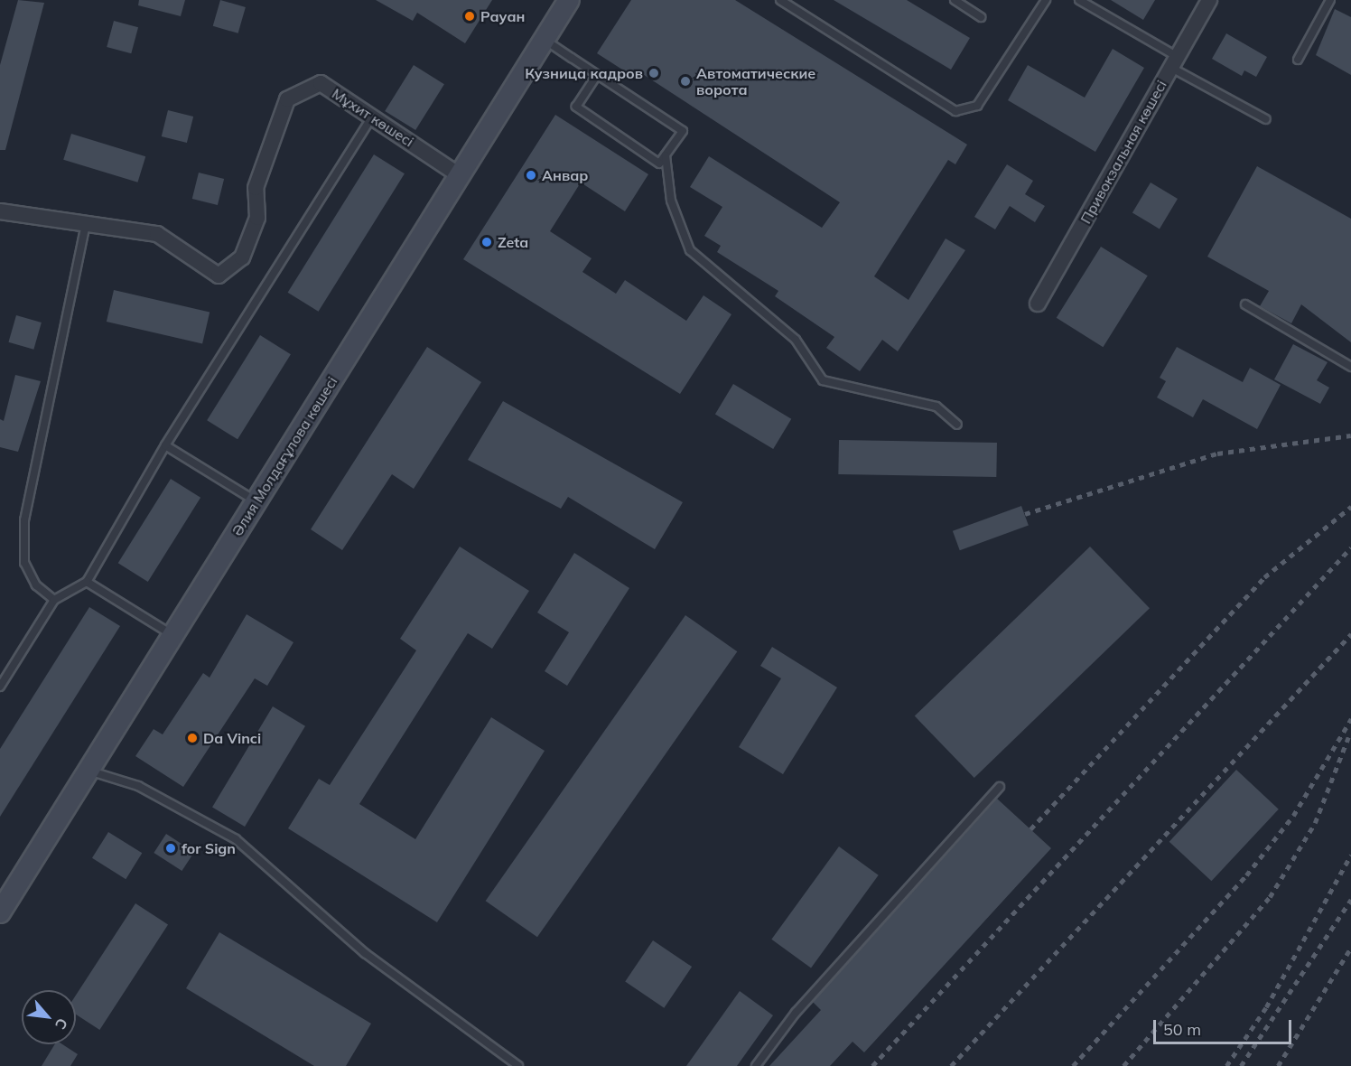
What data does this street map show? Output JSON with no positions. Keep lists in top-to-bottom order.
{
  "streets": {
    "main road": ["Әлия Молдағұлова көшесі"],
    "street": ["Мұхит көшесі", "Привокзальная көшесі"]
  },
  "crossings": [
    ["Мұхит көшесі", "Әлия Молдағұлова көшесі"]
  ],
  "places": [
    "Рауан",
    "Кузница кадров",
    "Автоматические ворота",
    "Анвар",
    "Zeta",
    "Da Vinci",
    "for Sign"
  ],
  "scale_bar": "50 m",
  "north": "bottom right"
}
